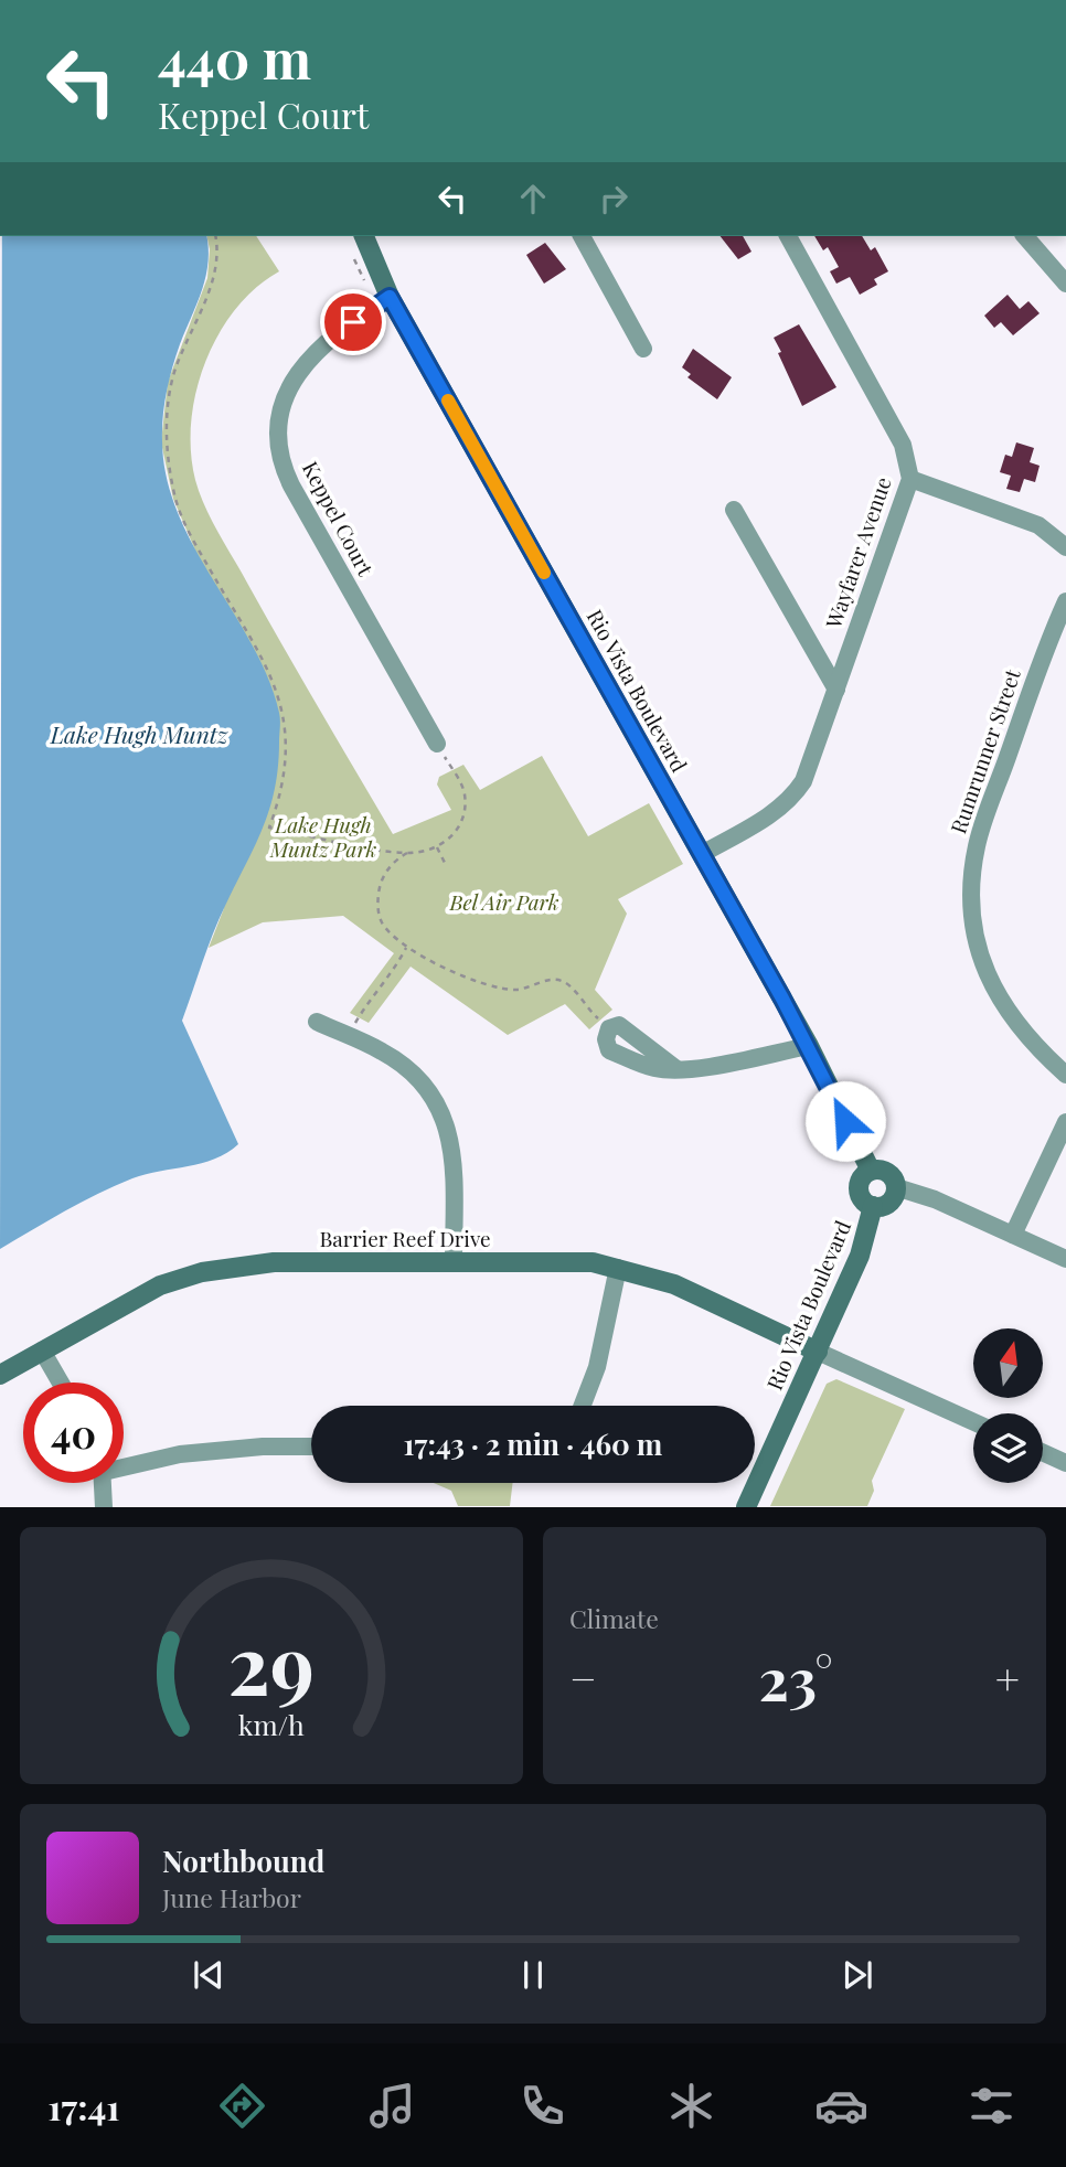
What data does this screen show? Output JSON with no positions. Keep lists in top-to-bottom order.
{
  "streets": {
    "street": [
      "Keppel Court",
      "Wayfarer Avenue",
      "Rio Vista Boulevard",
      "Rumrunner Street",
      "Barrier Reef Drive"
    ]
  },
  "crossings": [
    ["Keppel Court", "Rio Vista Boulevard"],
    ["Wayfarer Avenue", "Rio Vista Boulevard"],
    ["Rio Vista Boulevard", "Barrier Reef Drive"]
  ],
  "water": ["Lake Hugh Muntz"],
  "parks": ["Lake Hugh Muntz Park", "Bel Air Park"],
  "north": "top",
  "page": {
    "turn": ["440 m", "Keppel Court"],
    "limit": "40",
    "trip": "17:43 · 2 min · 460 m",
    "tile": "Climate",
    "heat": ["−", "23°", "+"],
    "song": ["Northbound", "June Harbor"],
    "tabs": "17:41",
    "gauge": ["29", "km/h"]
  }
}
